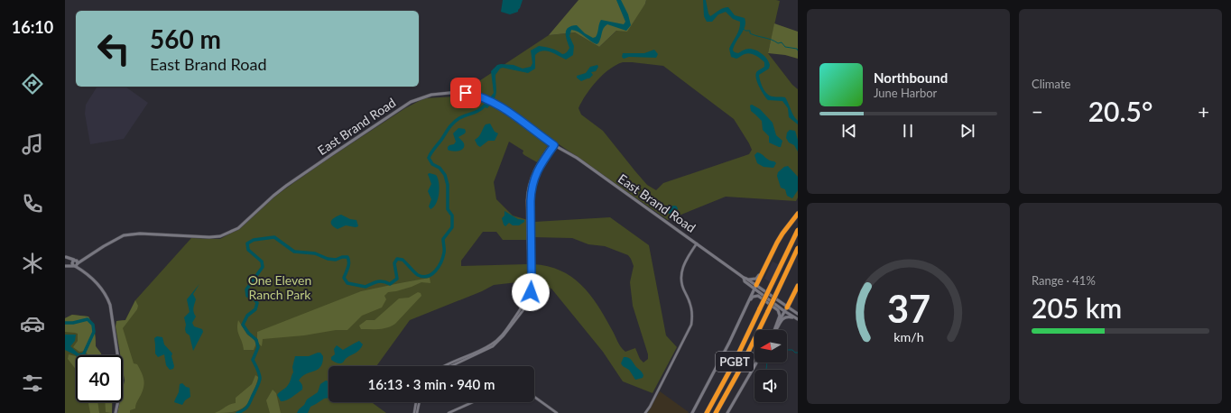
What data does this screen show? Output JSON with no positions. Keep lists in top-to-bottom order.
{
  "streets": {
    "highway": ["PGBT"],
    "main road": ["East Brand Road"]
  },
  "parks": ["One Eleven Ranch Park"],
  "north": "left",
  "page": {
    "tabs": "16:10",
    "tile": [
      "Climate",
      ["Range · 41%", "205 km"]
    ],
    "turn": ["560 m", "East Brand Road"],
    "song": ["Northbound", "June Harbor"],
    "heat": ["−", "20.5°", "+"],
    "limit": "40",
    "trip": "16:13 · 3 min · 940 m",
    "gauge": ["37", "km/h"]
  }
}
